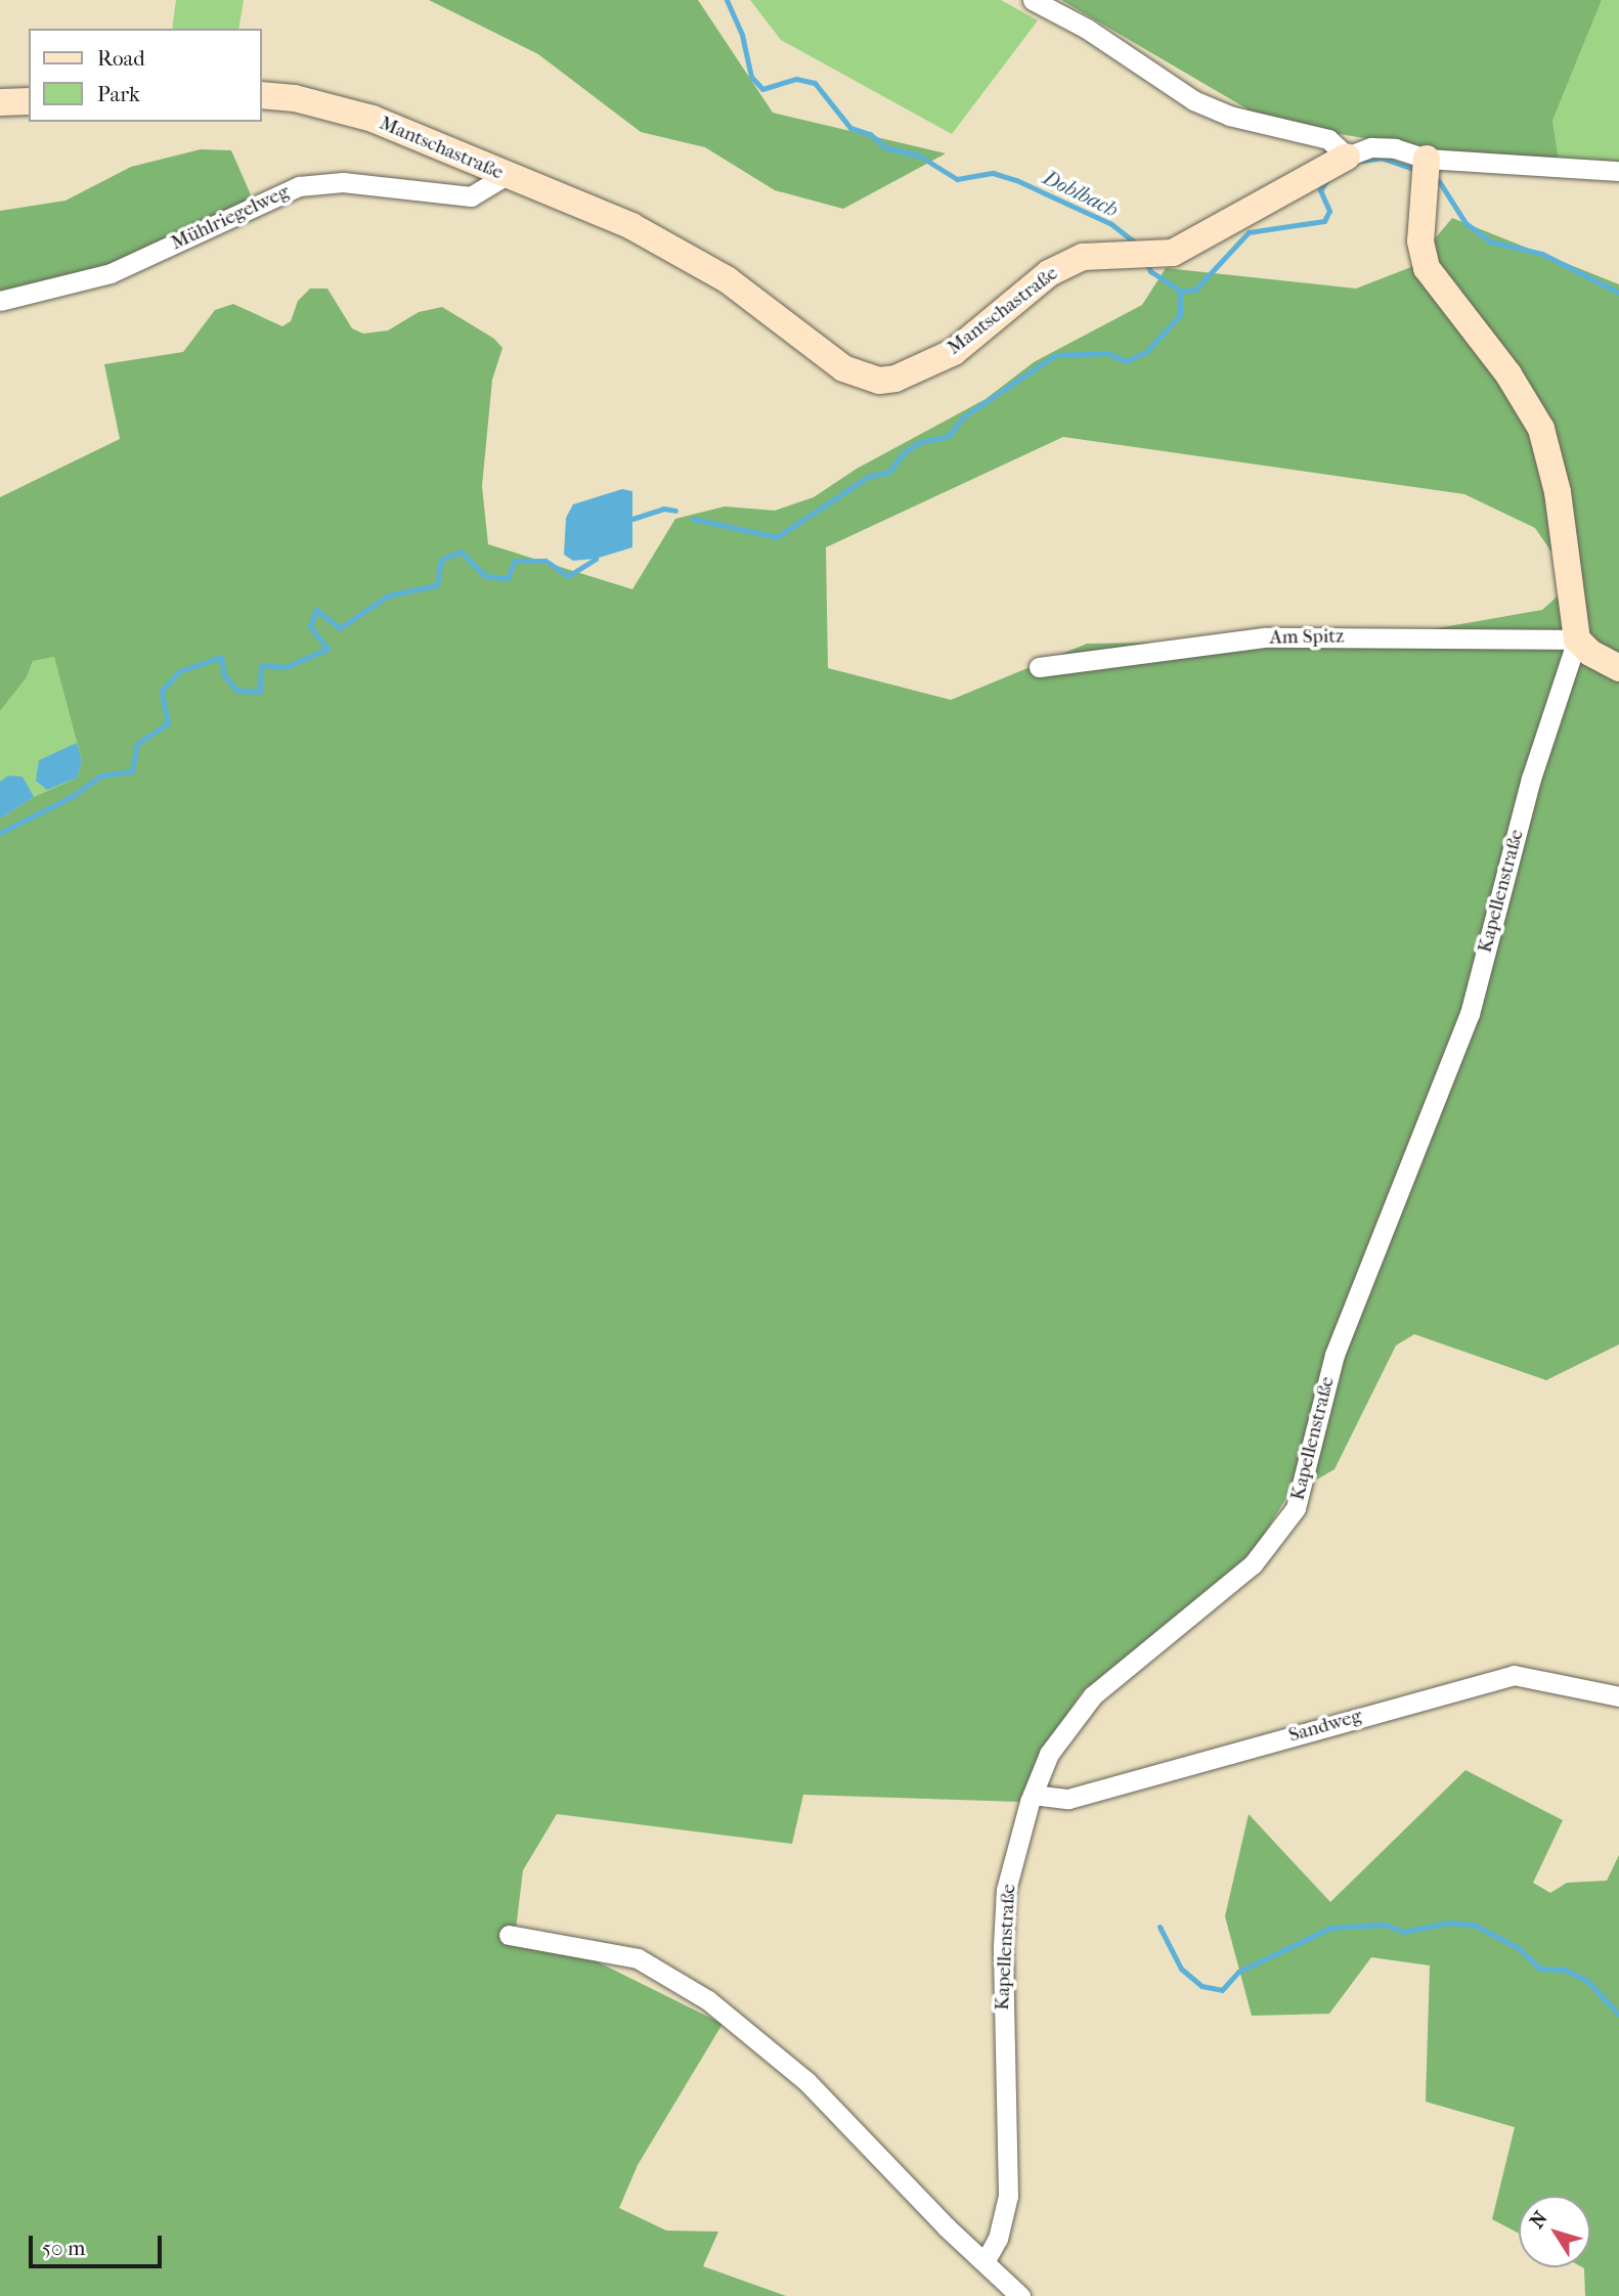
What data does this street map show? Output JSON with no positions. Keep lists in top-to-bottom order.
{
  "streets": {
    "street": [
      "Mantschastraße",
      "Mühlriegelweg",
      "Am Spitz",
      "Kapellenstraße",
      "Sandweg"
    ]
  },
  "crossings": [
    ["Mantschastraße", "Mühlriegelweg"],
    ["Mantschastraße", "Kapellenstraße"],
    ["Am Spitz", "Kapellenstraße"],
    ["Kapellenstraße", "Sandweg"]
  ],
  "water": ["Doblbach"],
  "legend": ["Road", "Park"],
  "scale_bar": "50 m",
  "north": "top left"
}
